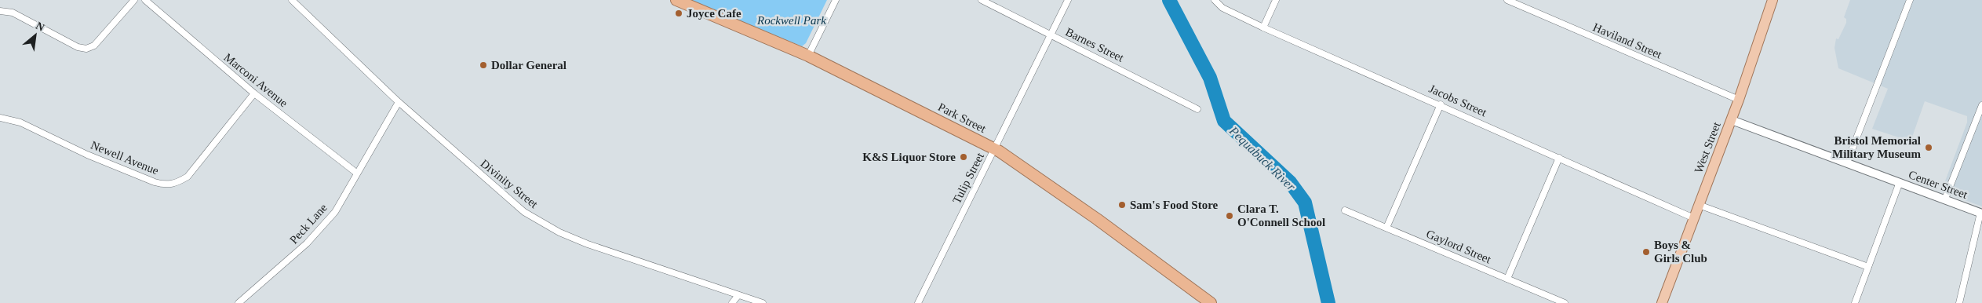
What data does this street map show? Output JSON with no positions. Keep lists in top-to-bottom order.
{
  "streets": {
    "highway": ["Park Street"],
    "main road": ["West Street"],
    "street": [
      "Haviland Street",
      "Barnes Street",
      "Marconi Avenue",
      "Jacobs Street",
      "Newell Avenue",
      "Tulip Street",
      "Divinity Street",
      "Center Street",
      "Peck Lane",
      "Gaylord Street"
    ]
  },
  "crossings": [
    ["Haviland Street", "West Street"],
    ["Barnes Street", "Tulip Street"],
    ["Marconi Avenue", "Newell Avenue"],
    ["Marconi Avenue", "Peck Lane"],
    ["Jacobs Street", "West Street"],
    ["Park Street", "Tulip Street"],
    ["West Street", "Center Street"],
    ["Divinity Street", "Peck Lane"]
  ],
  "water": ["Pequabuck River"],
  "parks": ["Rockwell Park"],
  "places": [
    "Joyce Cafe",
    "Dollar General",
    "Bristol Memorial Military Museum",
    "K&S Liquor Store",
    "Sam's Food Store",
    "Clara T. O'Connell School",
    "Boys & Girls Club"
  ],
  "north": "top right"
}
